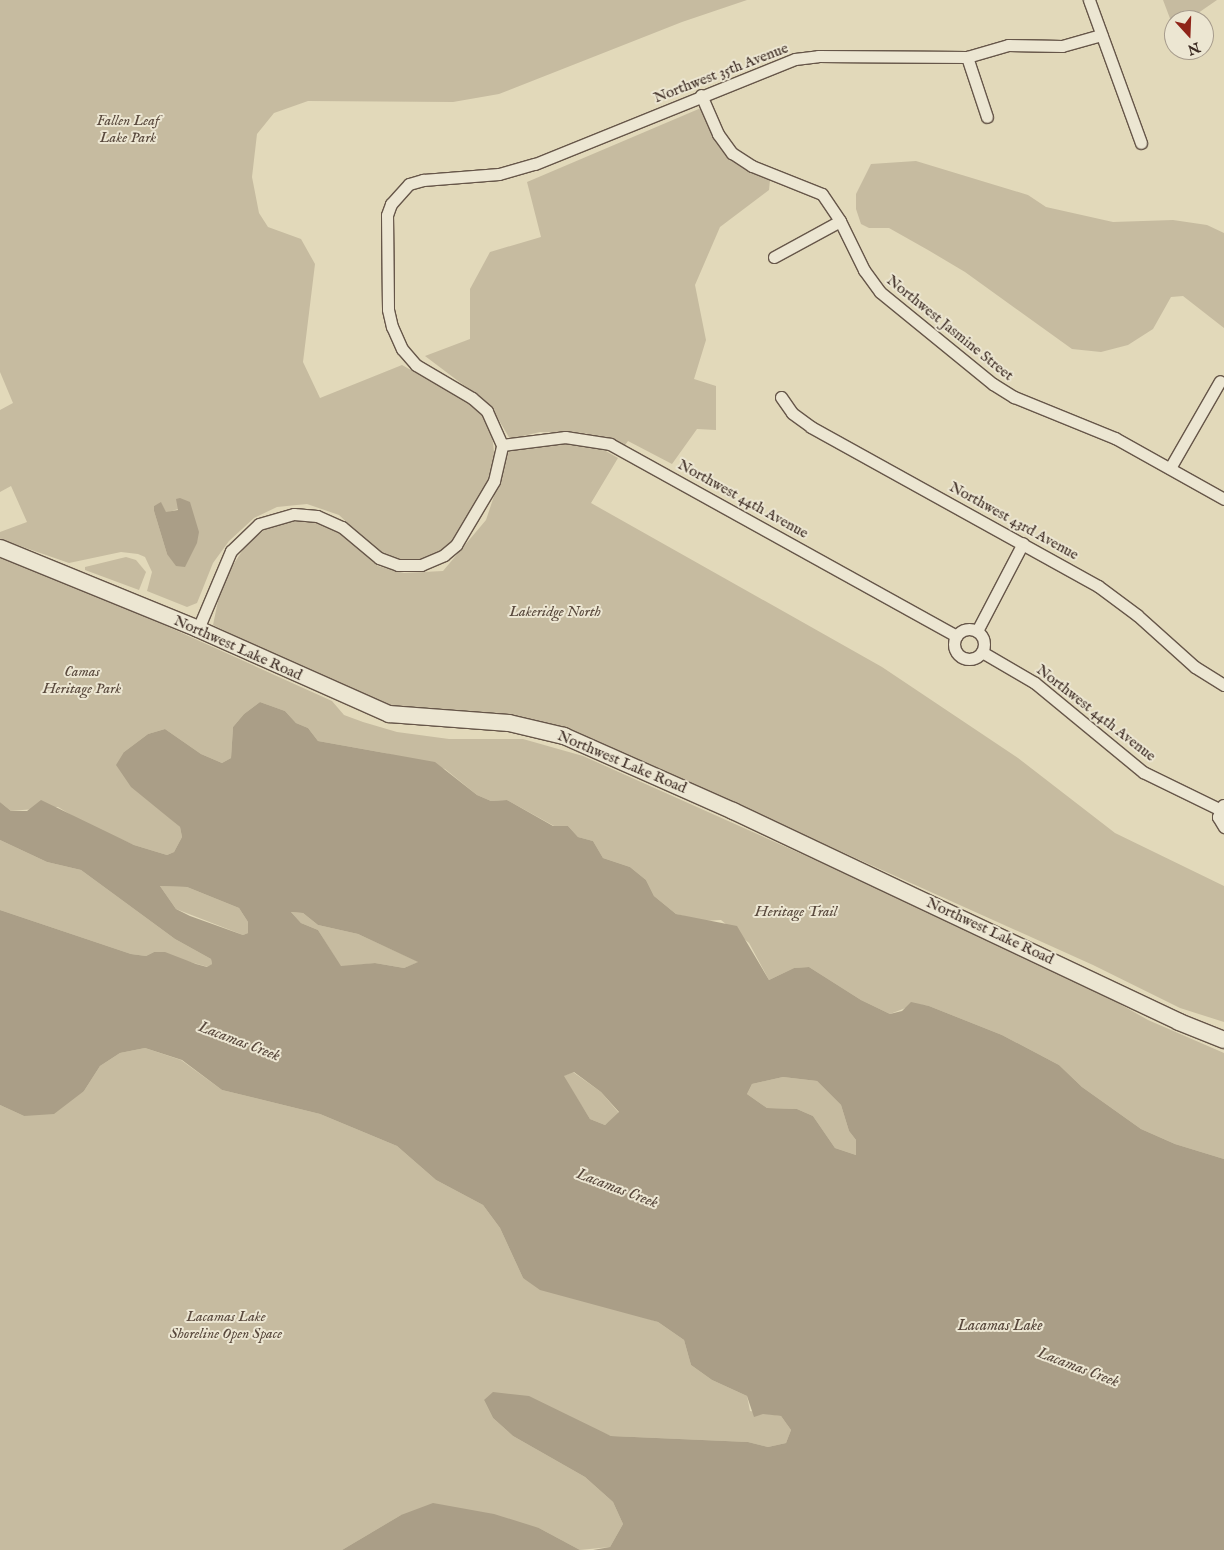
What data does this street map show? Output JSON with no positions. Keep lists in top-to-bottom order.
{
  "streets": {
    "main road": ["Northwest Lake Road"],
    "street": [
      "Northwest 35th Avenue",
      "Northwest Jasmine Street",
      "Northwest 44th Avenue",
      "Northwest 43rd Avenue"
    ]
  },
  "crossings": [
    ["Northwest 35th Avenue", "Northwest Jasmine Street"],
    ["Northwest 35th Avenue", "Northwest 44th Avenue"]
  ],
  "water": ["Lacamas Creek", "Lacamas Lake"],
  "parks": [
    "Fallen Leaf Lake Park",
    "Lakeridge North",
    "Camas Heritage Park",
    "Heritage Trail",
    "Lacamas Lake Shoreline Open Space"
  ],
  "north": "bottom"
}
